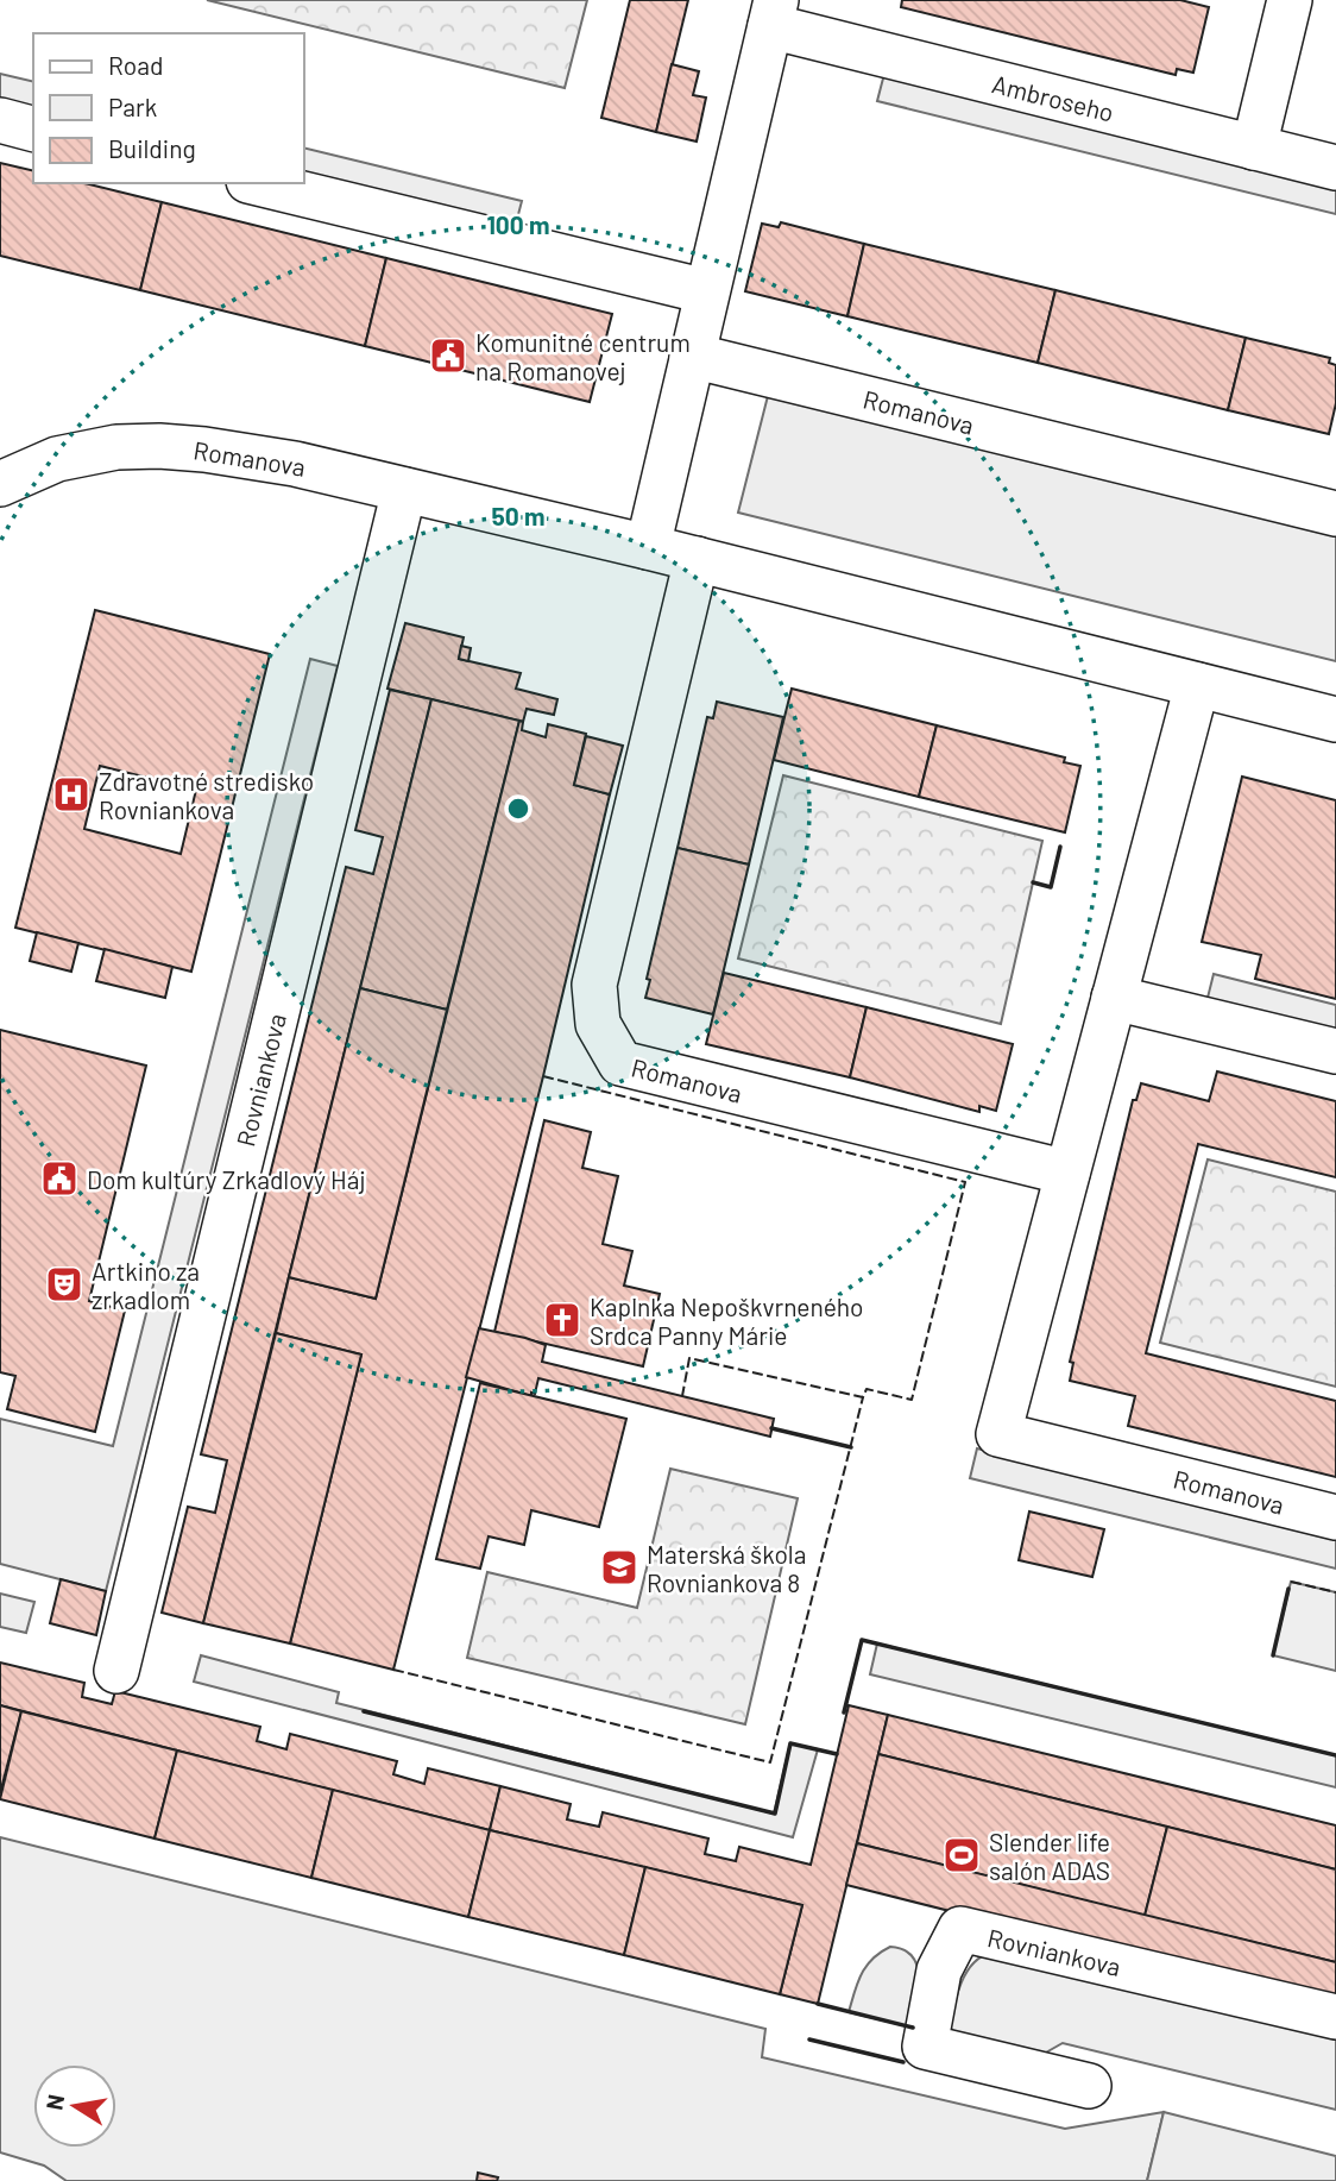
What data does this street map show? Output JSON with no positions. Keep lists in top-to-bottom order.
{
  "streets": {
    "street": ["Ambroseho", "Romanova", "Rovniankova"]
  },
  "crossings": [
    ["Ambroseho", "Romanova"],
    ["Romanova", "Rovniankova"]
  ],
  "places": {
    "public building": ["Komunitné centrum na Romanovej", "Dom kultúry Zrkadlový Háj"],
    "hospital": ["Zdravotné stredisko Rovniankova"],
    "theatre": ["Artkino za zrkadlom"],
    "church": ["Kaplnka Nepoškvrneného Srdca Panny Márie"],
    "school or university": ["Materská škola Rovniankova 8"],
    "sports": ["Slender life salón ADAS"]
  },
  "legend": ["Road", "Park", "Building"],
  "north": "left",
  "rings": ["100 m", "50 m"]
}
